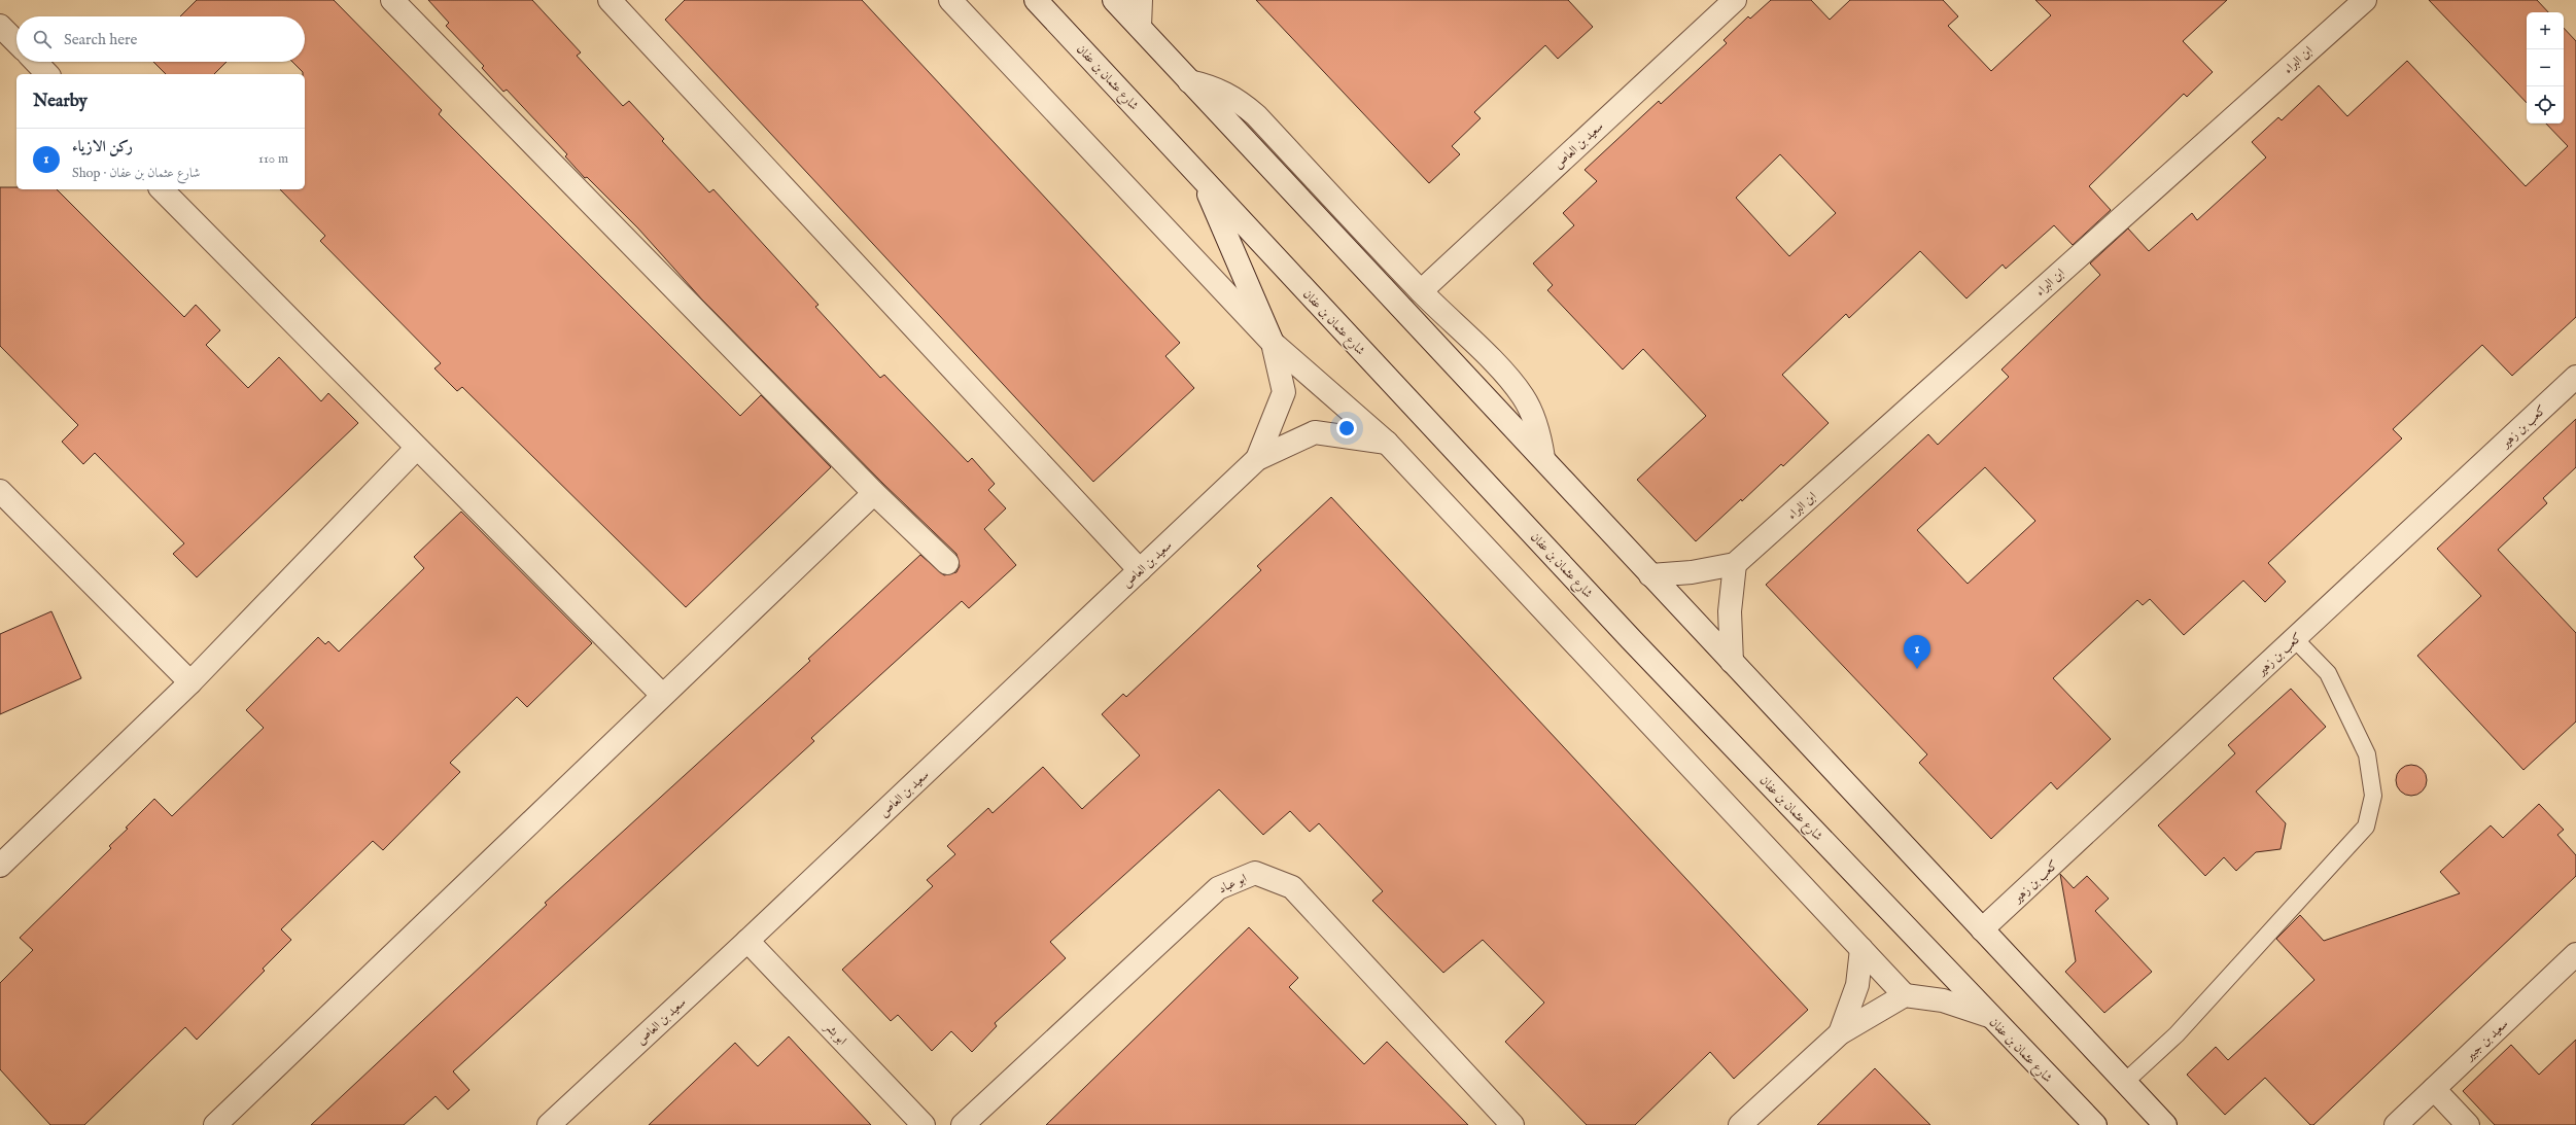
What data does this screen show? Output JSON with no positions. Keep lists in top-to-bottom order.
{
  "streets": {
    "street": [
      "ابن البراء",
      "شارع عثمان بن عفان",
      "سعيد بن العاص",
      "كعب بن زهير",
      "ابو عباد",
      "ابو بشر",
      "سعيد بن جبير"
    ]
  },
  "crossings": [
    ["شارع عثمان بن عفان", "سعيد بن العاص"],
    ["سعيد بن العاص", "ابو بشر"]
  ],
  "page": {
    "map_buttons": ["+", "−"],
    "search": "Search here",
    "heading": "Nearby",
    "list": [
      {
        "mark": "1",
        "name": "ركن الازياء",
        "note": "Shop · شارع عثمان بن عفان",
        "value": "110 m"
      }
    ],
    "pins": "1"
  }
}
